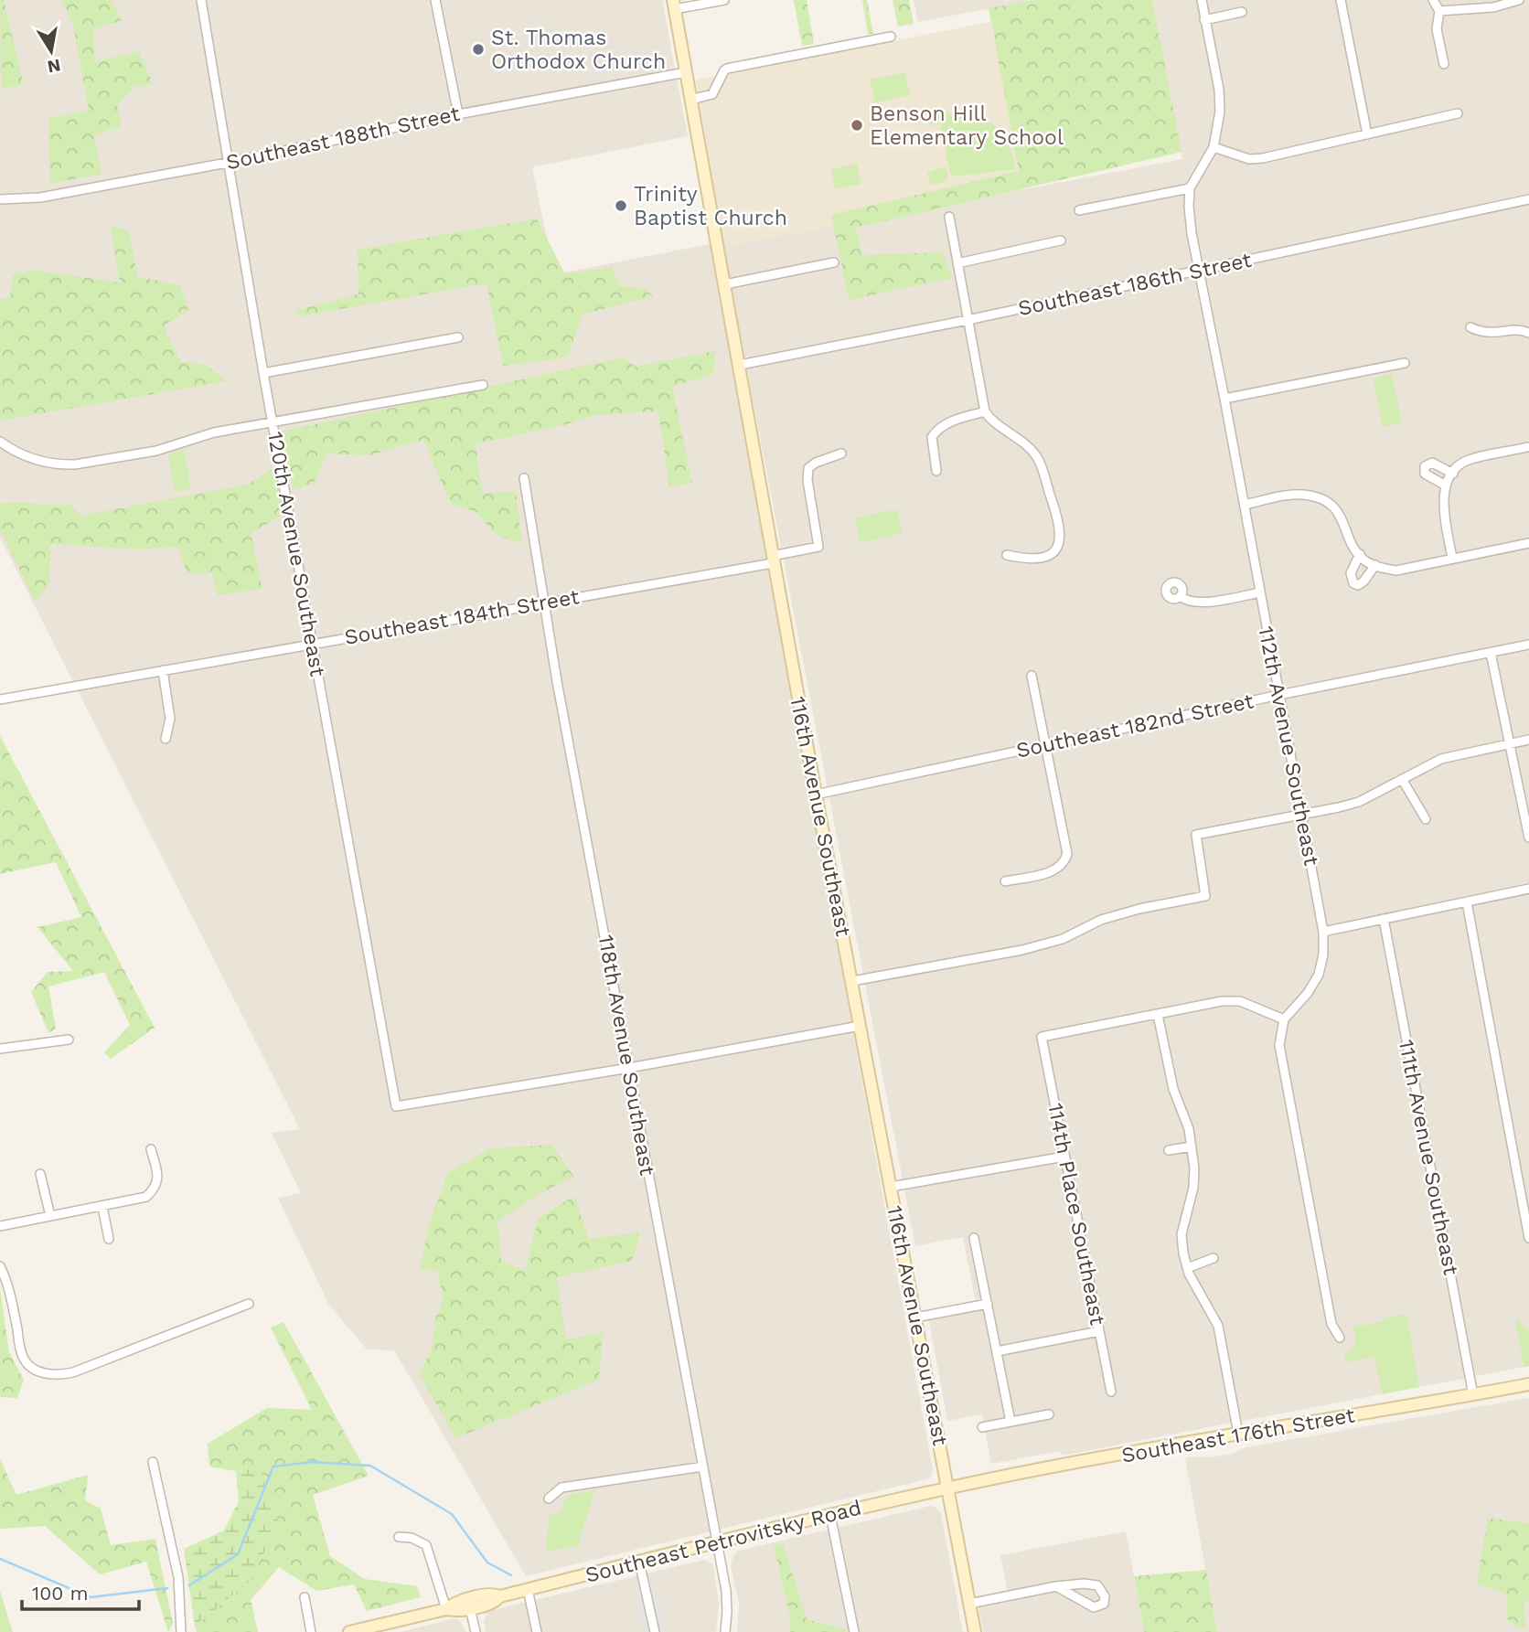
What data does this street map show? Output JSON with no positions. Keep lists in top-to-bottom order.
{
  "streets": {
    "street": [
      "Southeast 188th Street",
      "Southeast 186th Street",
      "120th Avenue Southeast",
      "Southeast 184th Street",
      "Southeast 182nd Street",
      "112th Avenue Southeast",
      "116th Avenue Southeast",
      "118th Avenue Southeast",
      "111th Avenue Southeast",
      "114th Place Southeast",
      "Southeast 176th Street",
      "Southeast Petrovitsky Road"
    ]
  },
  "crossings": [
    ["Southeast 188th Street", "120th Avenue Southeast"],
    ["Southeast 188th Street", "116th Avenue Southeast"],
    ["Southeast 186th Street", "112th Avenue Southeast"],
    ["Southeast 186th Street", "116th Avenue Southeast"],
    ["120th Avenue Southeast", "Southeast 184th Street"],
    ["120th Avenue Southeast", "118th Avenue Southeast"],
    ["Southeast 184th Street", "116th Avenue Southeast"],
    ["Southeast 184th Street", "118th Avenue Southeast"],
    ["Southeast 182nd Street", "112th Avenue Southeast"],
    ["Southeast 182nd Street", "116th Avenue Southeast"],
    ["116th Avenue Southeast", "Southeast 176th Street"],
    ["116th Avenue Southeast", "Southeast Petrovitsky Road"],
    ["118th Avenue Southeast", "Southeast Petrovitsky Road"],
    ["111th Avenue Southeast", "Southeast 176th Street"],
    ["Southeast 176th Street", "Southeast Petrovitsky Road"]
  ],
  "places": ["St. Thomas Orthodox Church", "Benson Hill Elementary School", "Trinity Baptist Church"],
  "scale_bar": "100 m",
  "north": "bottom"
}
